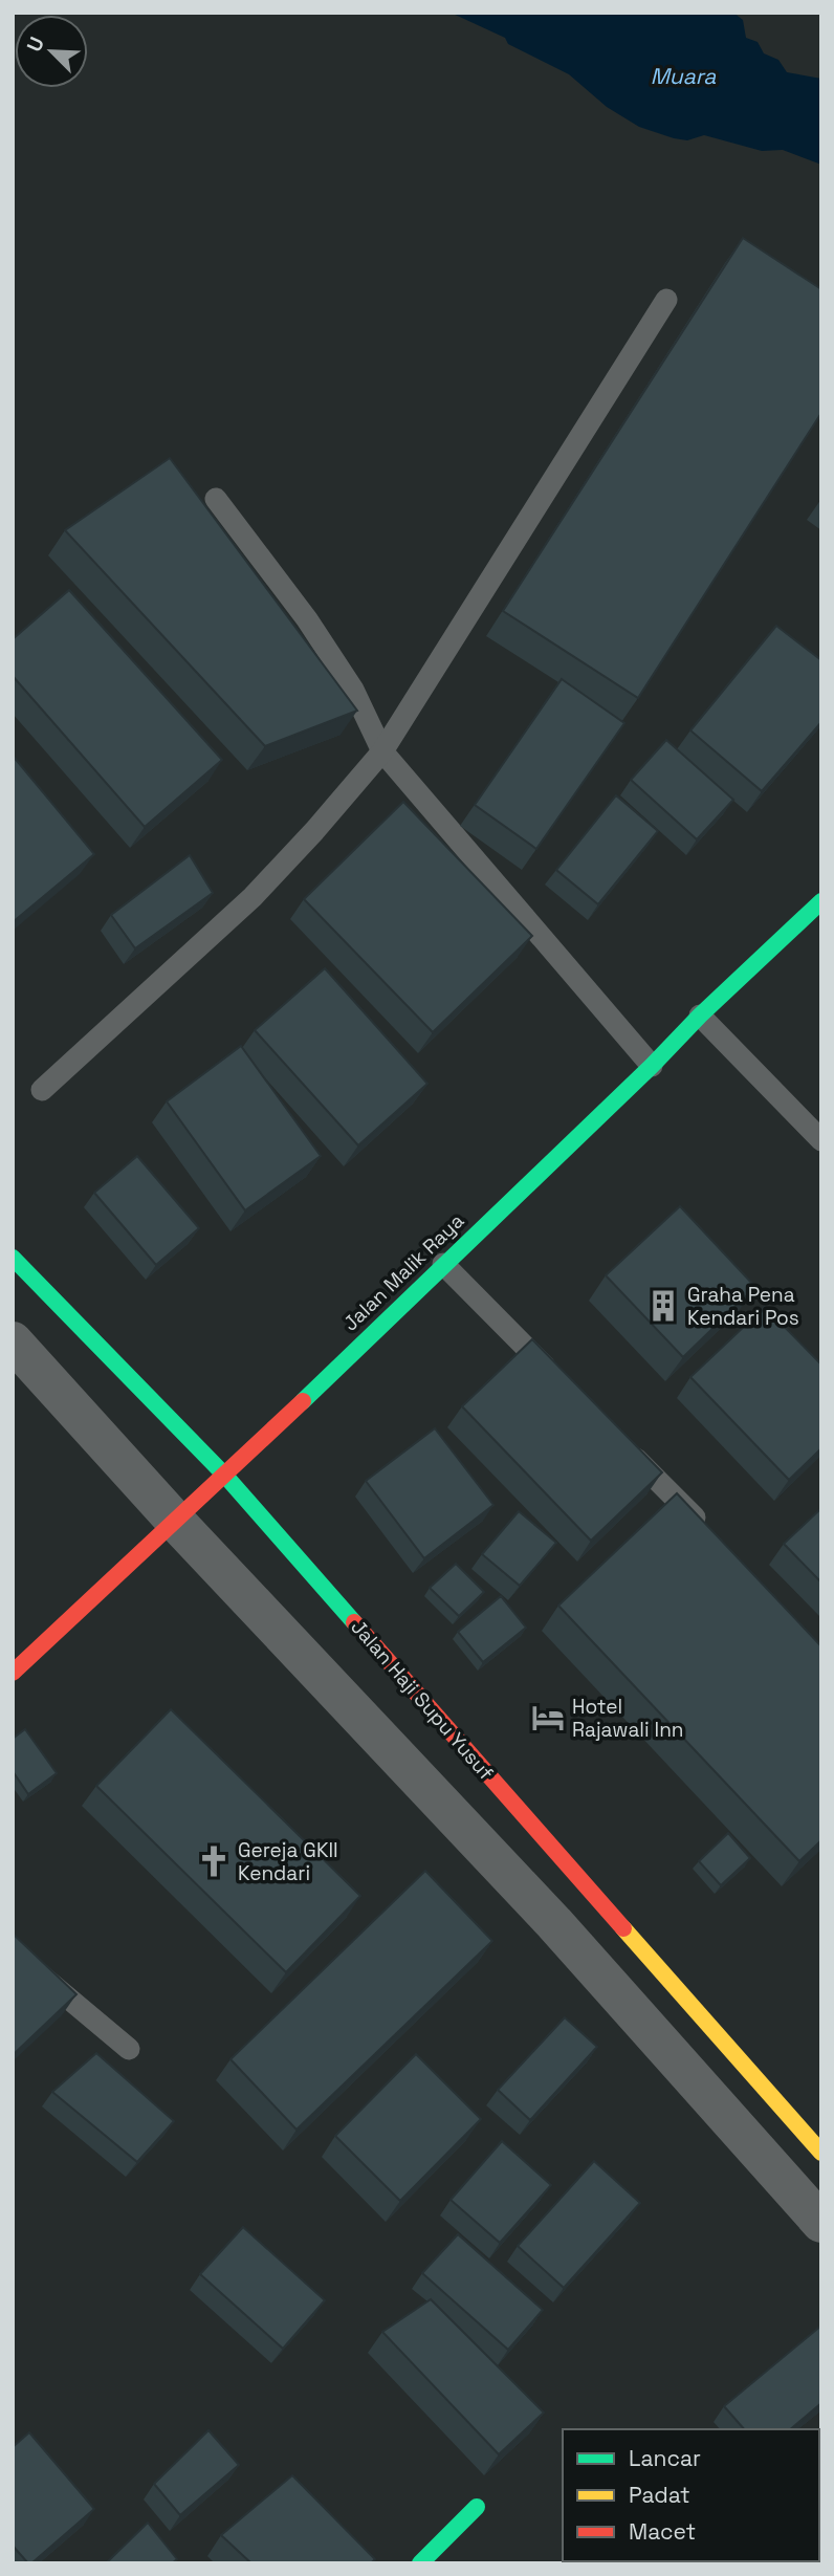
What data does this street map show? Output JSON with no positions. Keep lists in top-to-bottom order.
{
  "streets": {
    "street": ["Jalan Malik Raya", "Jalan Haji Supu Yusuf"]
  },
  "crossings": [
    ["Jalan Malik Raya", "Jalan Haji Supu Yusuf"]
  ],
  "water": ["Muara"],
  "places": {
    "building": ["Graha Pena Kendari Pos"],
    "hotel": ["Hotel Rajawali Inn"],
    "church": ["Gereja GKII Kendari"]
  },
  "legend": ["Lancar", "Padat", "Macet"],
  "north": "top left"
}
